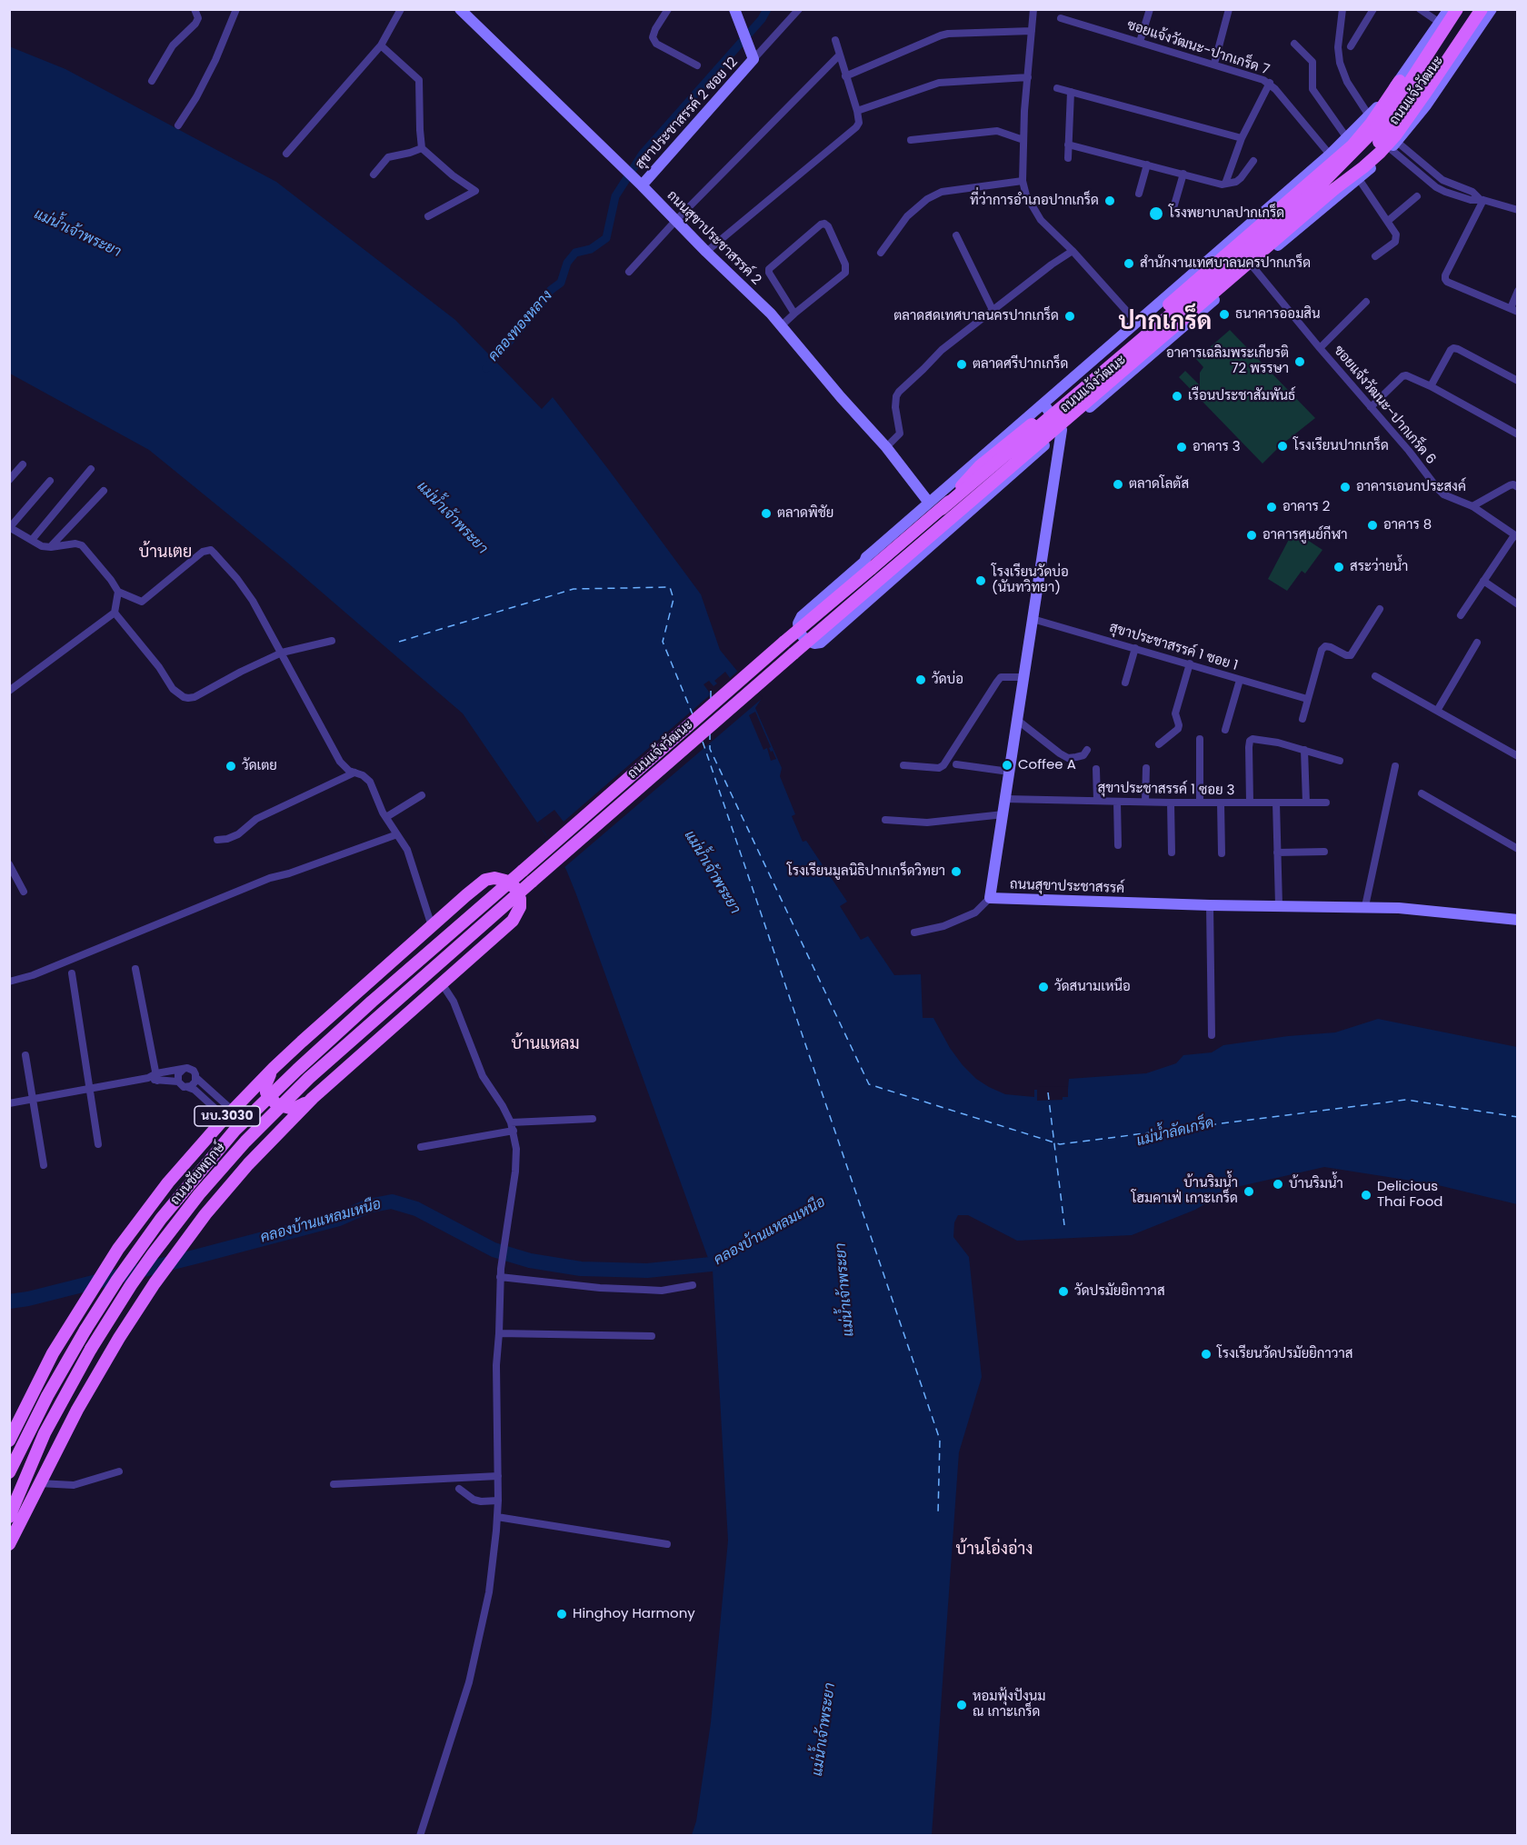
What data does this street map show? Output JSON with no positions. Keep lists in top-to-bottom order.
{
  "streets": {
    "main road": [
      "ถนนแจ้งวัฒนะ",
      "สุขาประชาสรรค์ 2 ซอย 12",
      "ถนนสุขาประชาสรรค์ 2",
      "ถนนสุขาประชาสรรค์",
      "นบ.3030",
      "ถนนชัยพฤกษ์"
    ],
    "street": [
      "ซอยแจ้งวัฒนะ-ปากเกร็ด 7",
      "ซอยแจ้งวัฒนะ-ปากเกร็ด 6",
      "สุขาประชาสรรค์ 1 ซอย 1",
      "สุขาประชาสรรค์ 1 ซอย 3"
    ]
  },
  "crossings": [
    ["ซอยแจ้งวัฒนะ-ปากเกร็ด 7", "ถนนแจ้งวัฒนะ"],
    ["ถนนแจ้งวัฒนะ", "ถนนสุขาประชาสรรค์ 2"],
    ["ถนนแจ้งวัฒนะ", "ซอยแจ้งวัฒนะ-ปากเกร็ด 6"],
    ["ถนนแจ้งวัฒนะ", "ถนนสุขาประชาสรรค์"],
    ["ถนนแจ้งวัฒนะ", "ถนนชัยพฤกษ์"],
    ["สุขาประชาสรรค์ 2 ซอย 12", "ถนนสุขาประชาสรรค์ 2"],
    ["สุขาประชาสรรค์ 1 ซอย 1", "ถนนสุขาประชาสรรค์"],
    ["สุขาประชาสรรค์ 1 ซอย 3", "ถนนสุขาประชาสรรค์"]
  ],
  "districts": [
    "ปากเกร็ด",
    "บ้านเตย",
    "บ้านแหลม",
    "บ้านโอ่งอ่าง"
  ],
  "water": [
    "แม่น้ำเจ้าพระยา",
    "คลองทองหลาง",
    "แม่น้ำลัดเกร็ด",
    "คลองบ้านแหลมเหนือ"
  ],
  "places": [
    "ที่ว่าการอำเภอปากเกร็ด",
    "โรงพยาบาลปากเกร็ด",
    "สำนักงานเทศบาลนครปากเกร็ด",
    "ธนาคารออมสิน",
    "ตลาดสดเทศบาลนครปากเกร็ด",
    "อาคารเฉลิมพระเกียรติ 72 พรรษา",
    "ตลาดศรีปากเกร็ด",
    "เรือนประชาสัมพันธ์",
    "โรงเรียนปากเกร็ด",
    "อาคาร 3",
    "ตลาดโลตัส",
    "อาคารเอนกประสงค์",
    "อาคาร 2",
    "ตลาดพิชัย",
    "อาคาร 8",
    "อาคารศูนย์กีฬา",
    "สระว่ายน้ำ",
    "โรงเรียนวัดบ่อ (นันทวิทยา)",
    "วัดบ่อ",
    "Coffee A",
    "วัดเตย",
    "โรงเรียนมูลนิธิปากเกร็ดวิทยา",
    "วัดสนามเหนือ",
    "บ้านริมน้ำ",
    "บ้านริมน้ำ โฮมคาเฟ่ เกาะเกร็ด",
    "Delicious Thai Food",
    "วัดปรมัยยิกาวาส",
    "โรงเรียนวัดปรมัยยิกาวาส",
    "Hinghoy Harmony",
    "หอมฟุ้งปังนม ณ เกาะเกร็ด"
  ]
}
